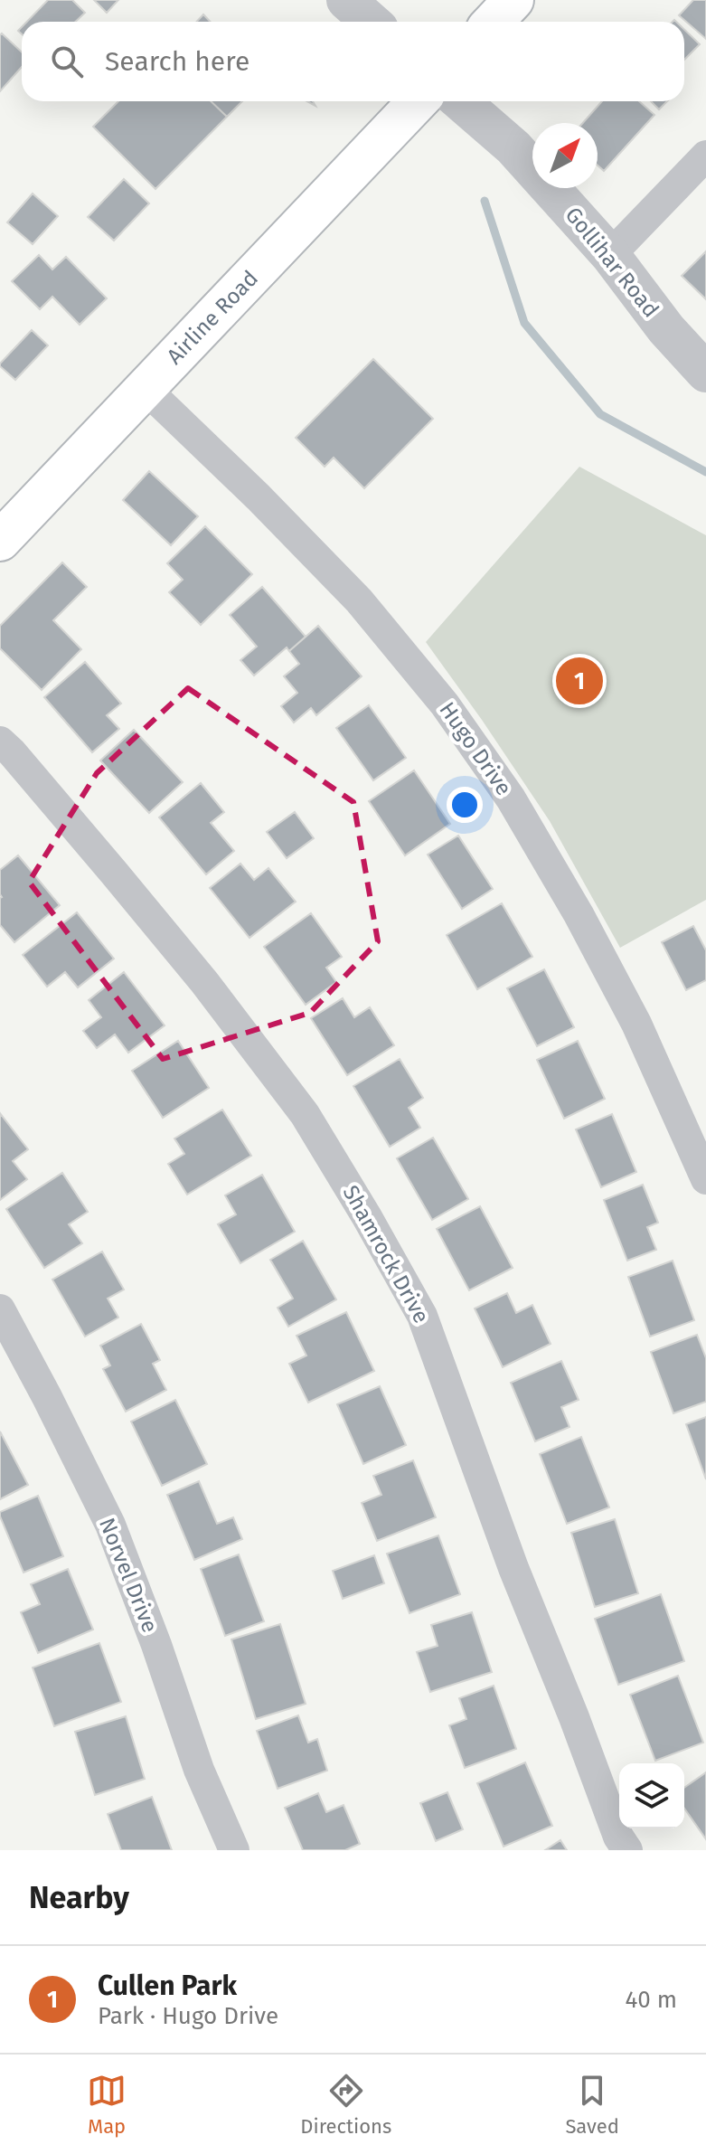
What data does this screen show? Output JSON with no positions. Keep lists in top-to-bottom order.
{
  "streets": {
    "main road": ["Airline Road"],
    "street": [
      "Gollihar Road",
      "Hugo Drive",
      "Shamrock Drive",
      "Norvel Drive"
    ]
  },
  "crossings": [
    ["Airline Road", "Hugo Drive"]
  ],
  "north": "top right",
  "page": {
    "search": "Search here",
    "pins": "1",
    "heading": "Nearby",
    "list": [
      {
        "mark": "1",
        "name": "Cullen Park",
        "note": "Park · Hugo Drive",
        "value": "40 m"
      }
    ],
    "nav": ["Map", "Directions", "Saved"]
  }
}
